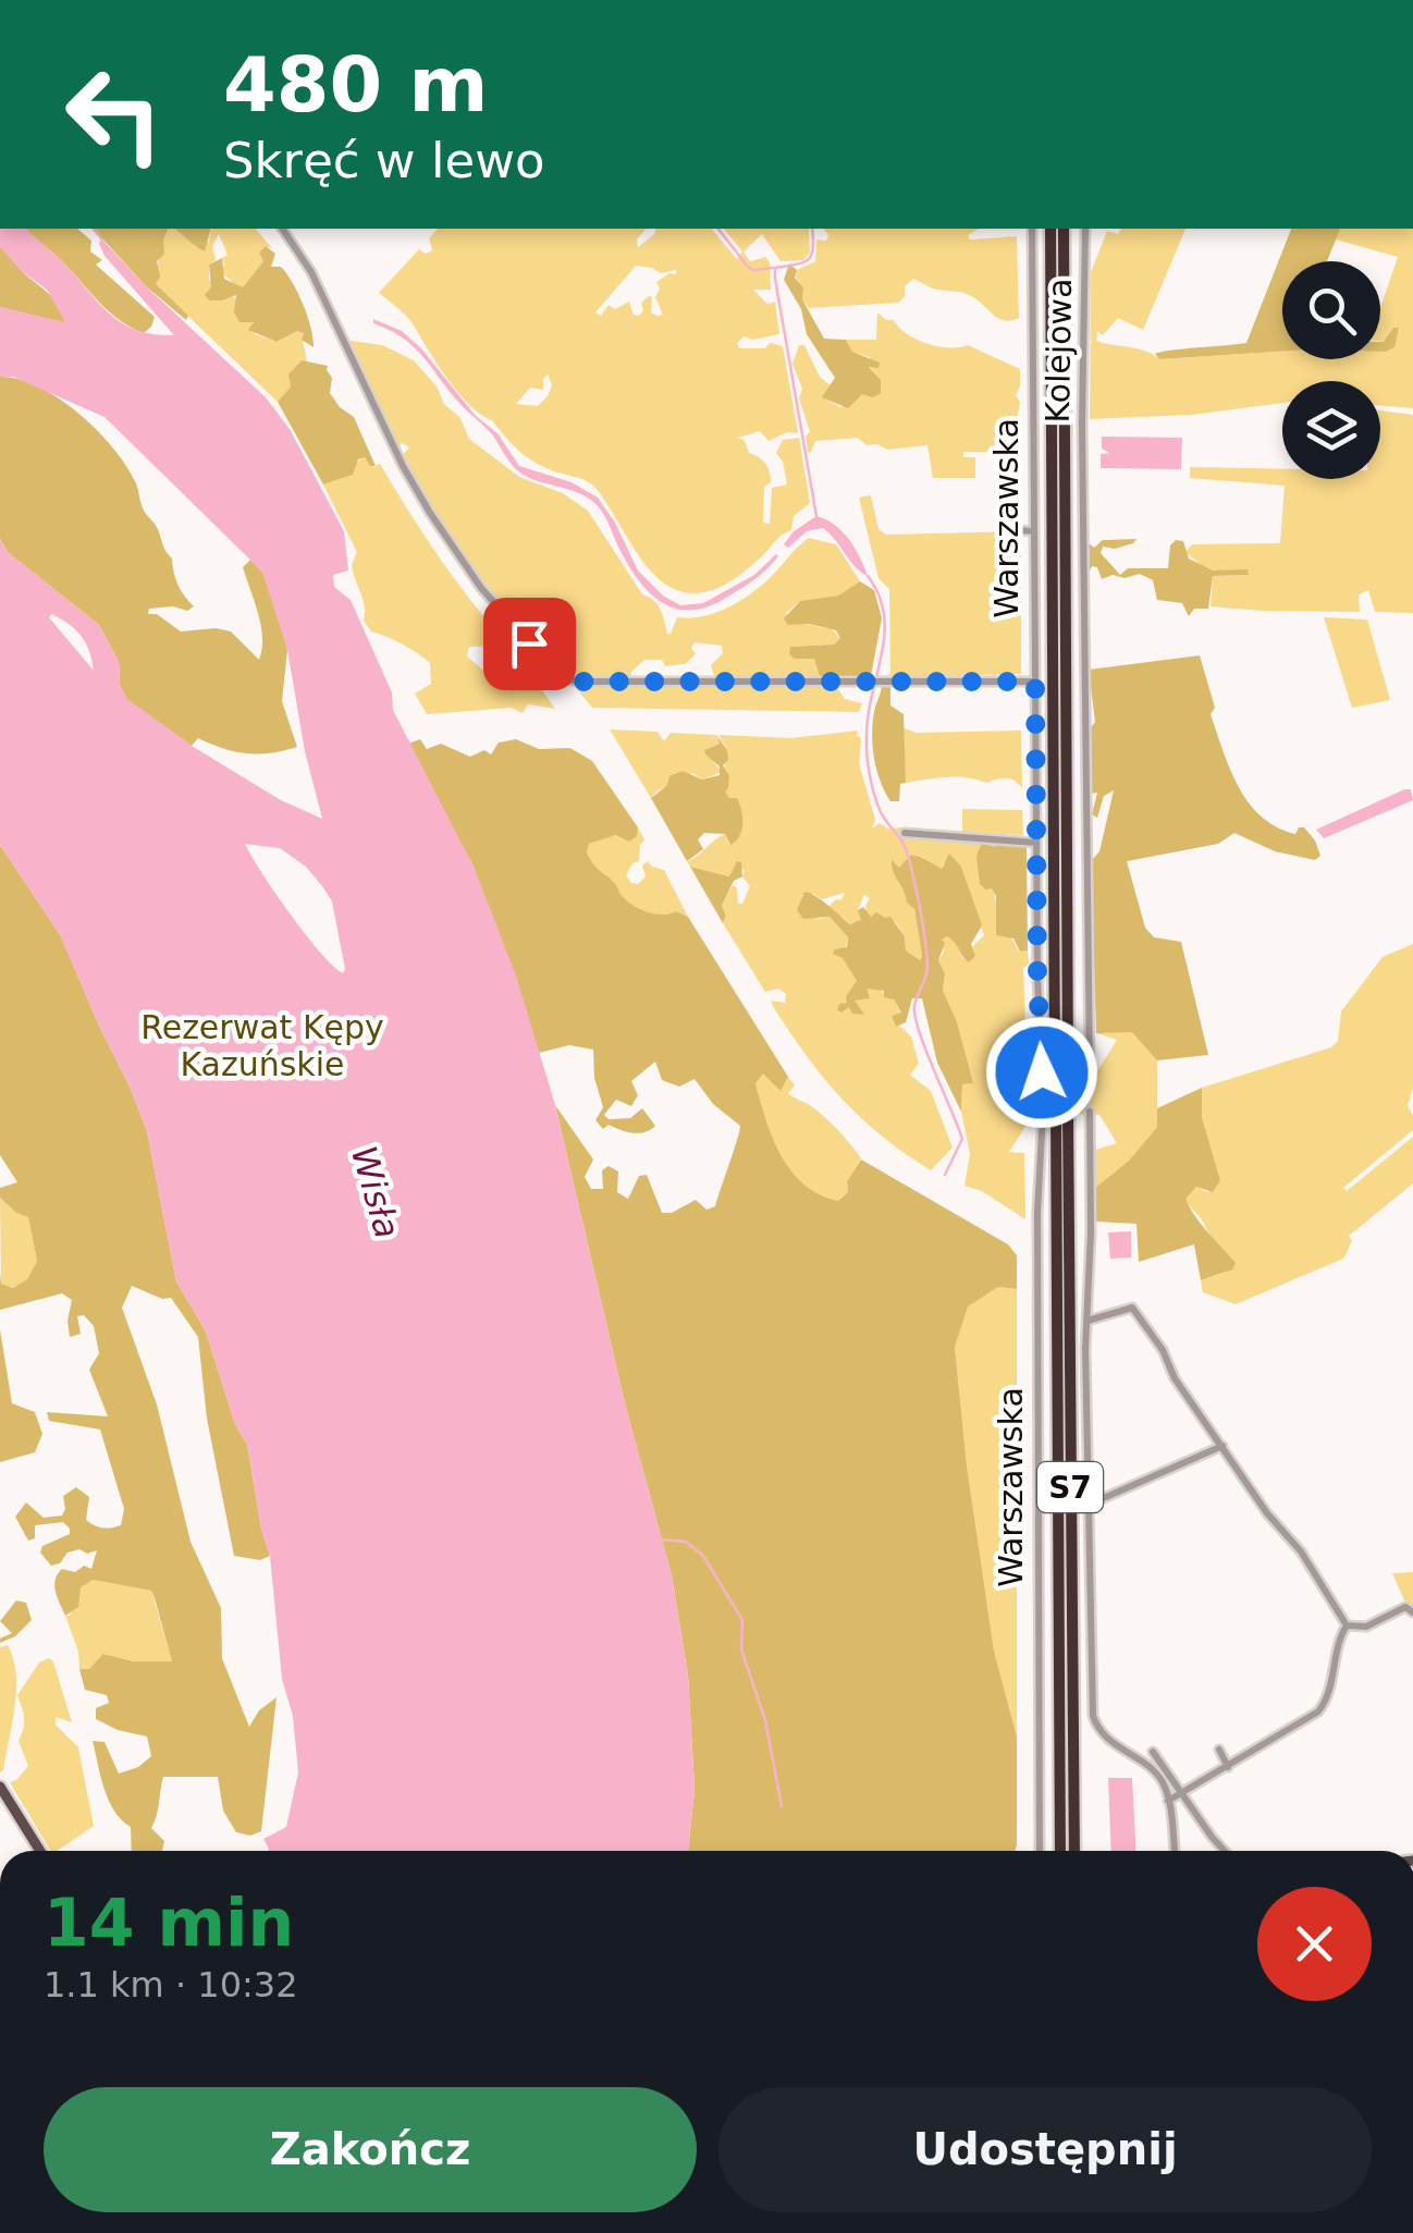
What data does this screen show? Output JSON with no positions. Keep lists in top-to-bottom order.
{
  "streets": {
    "highway": ["S7"],
    "street": ["Kolejowa", "Warszawska"]
  },
  "crossings": [
    ["Warszawska", "S7"]
  ],
  "water": ["Wisła"],
  "parks": ["Rezerwat Kępy Kazuńskie"],
  "page": {
    "turn": ["480 m", "Skręć w lewo"],
    "heading": ["14 min", "1.1 km · 10:32"],
    "buttons": ["Zakończ", "Udostępnij"]
  }
}
